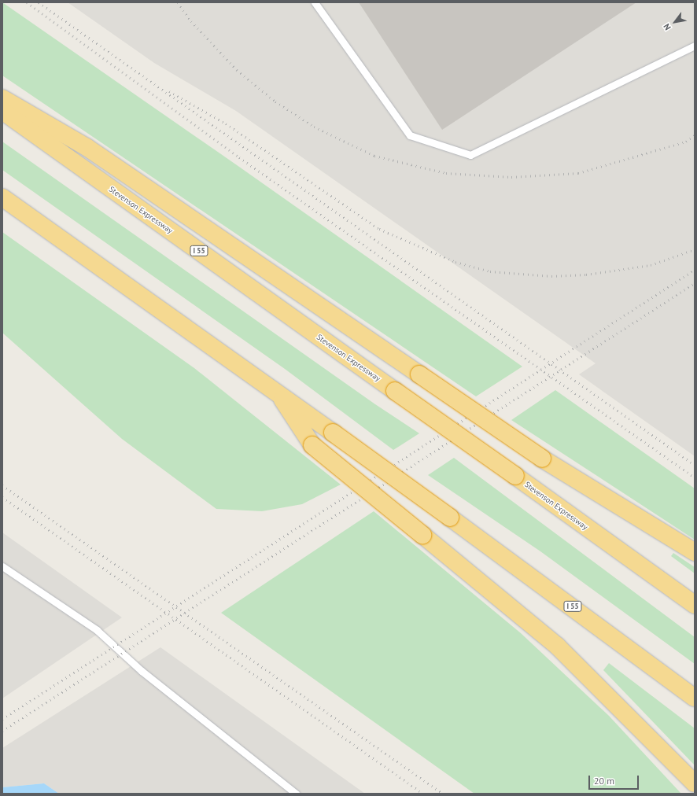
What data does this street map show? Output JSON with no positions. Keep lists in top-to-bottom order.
{
  "streets": {
    "highway": ["Stevenson Expressway", "I 55"]
  },
  "scale_bar": "20 m",
  "north": "bottom left"
}
